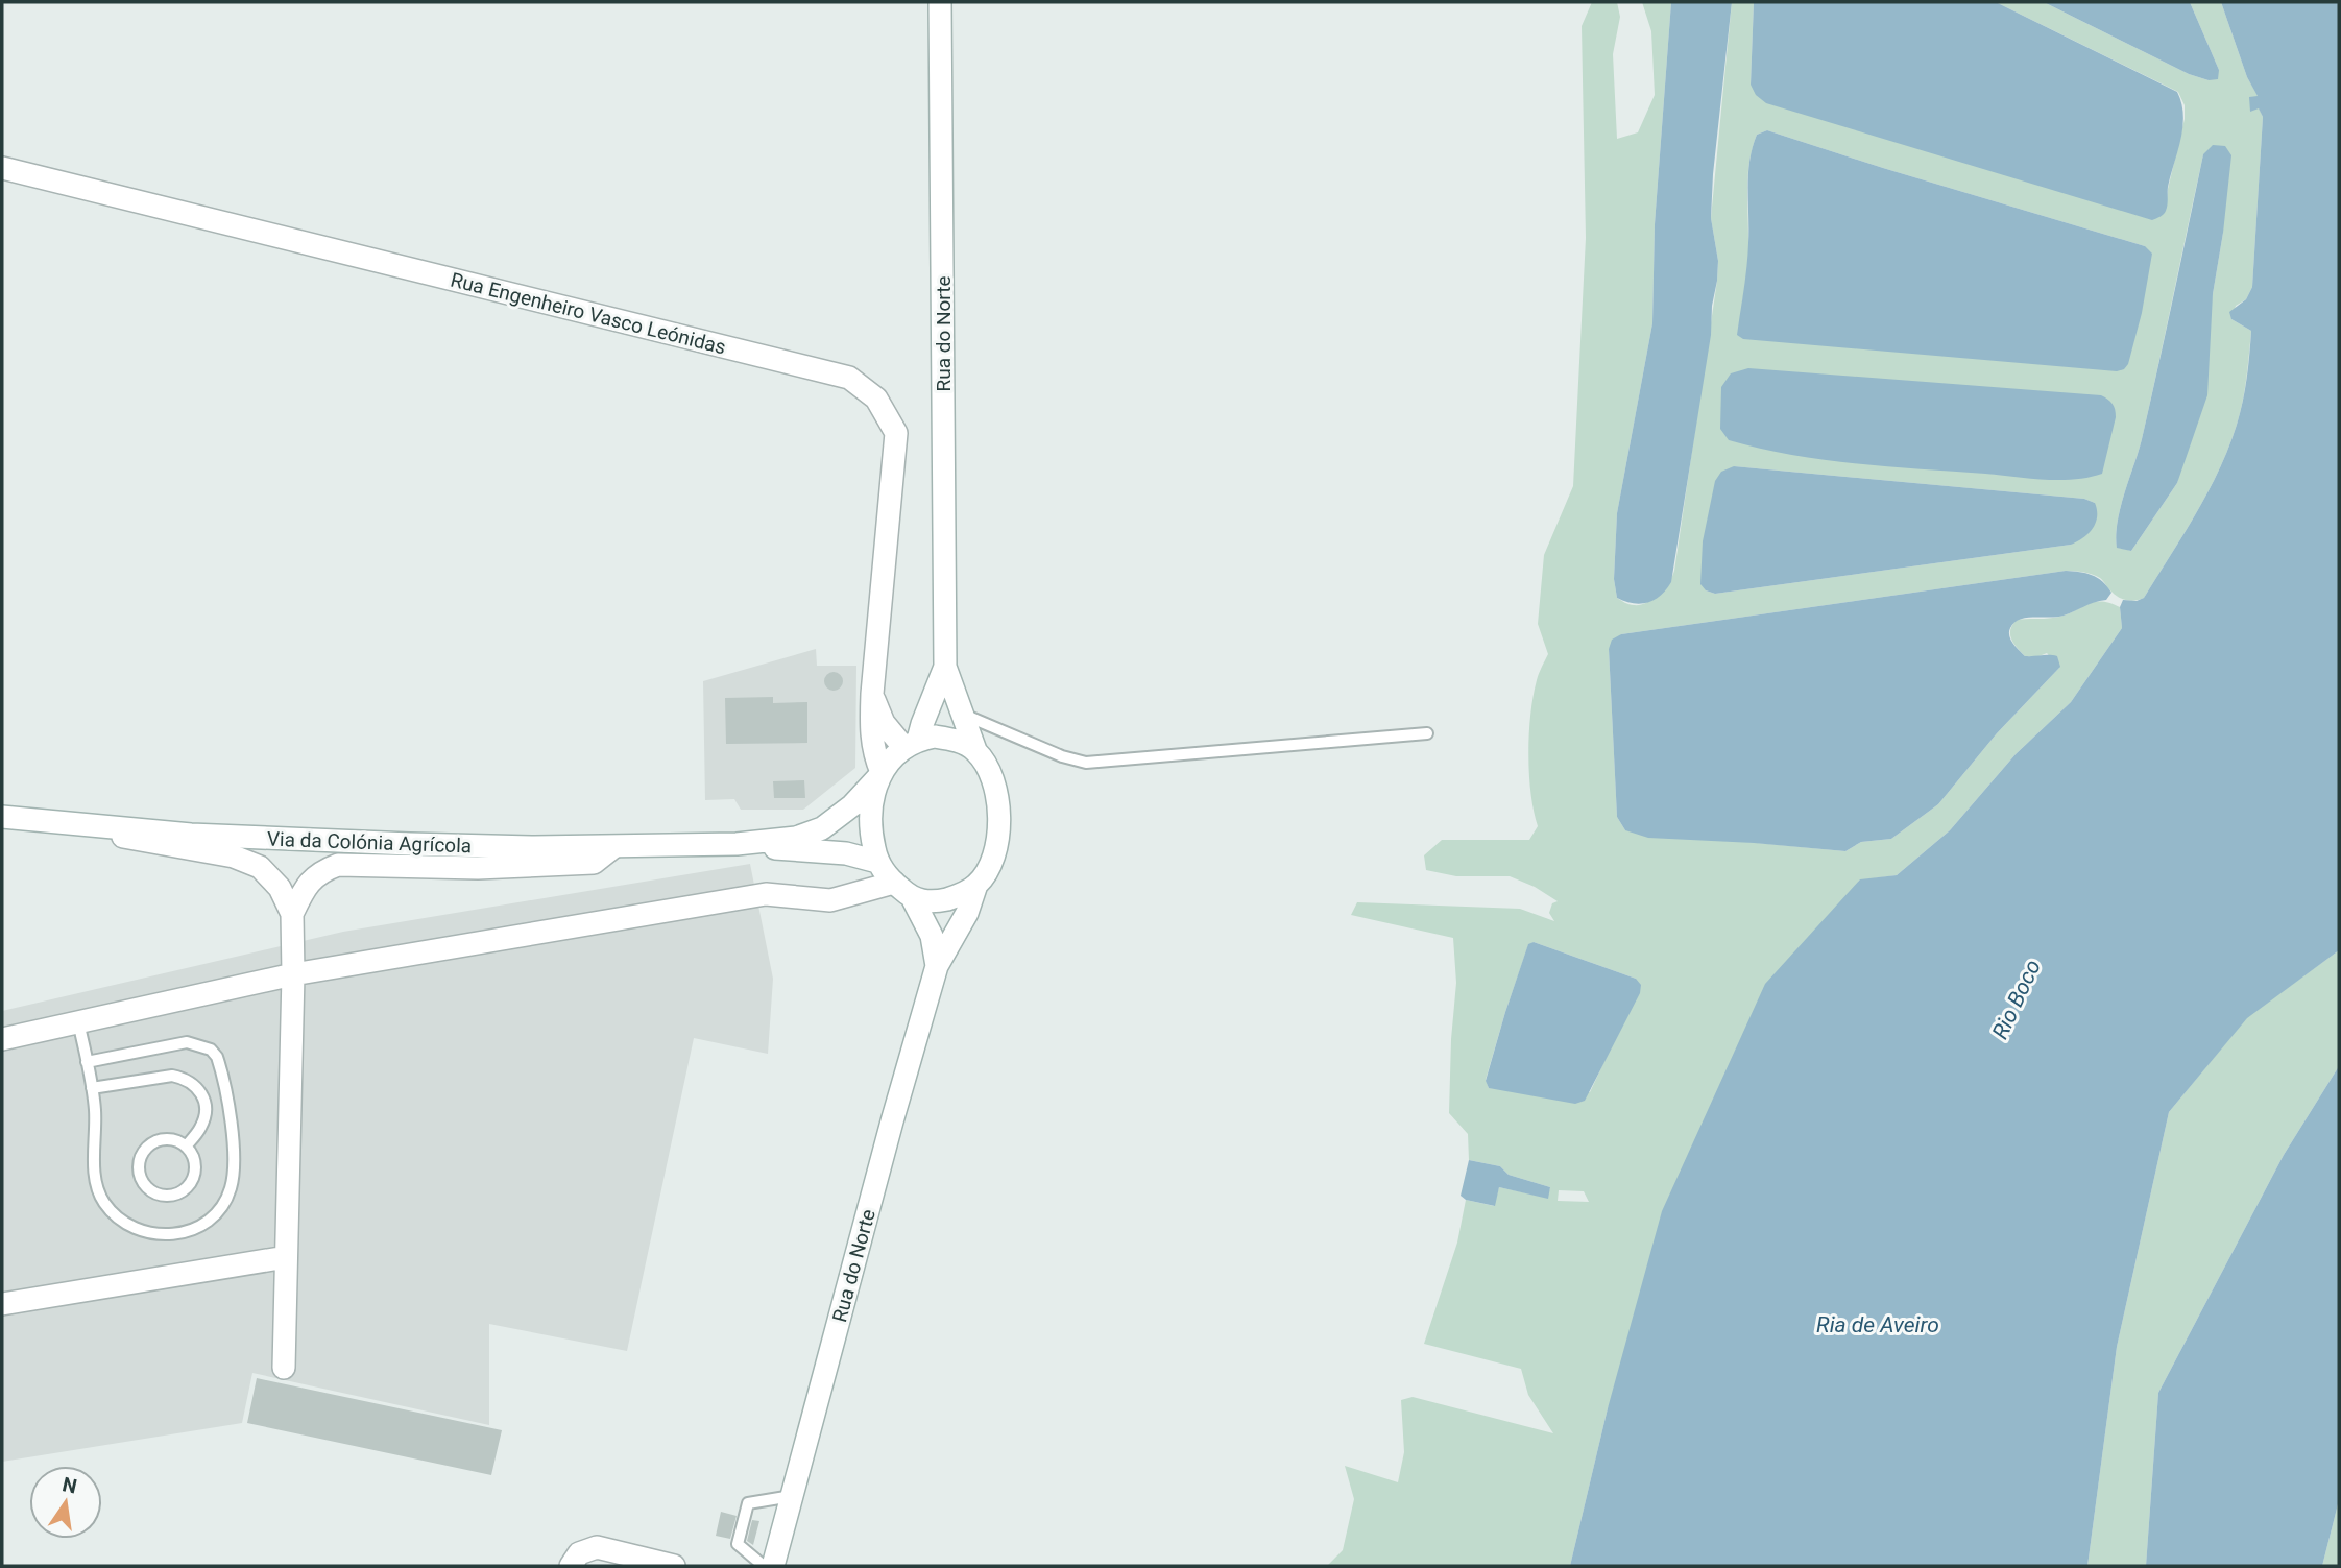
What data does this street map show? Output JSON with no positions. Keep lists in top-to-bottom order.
{
  "streets": {
    "street": ["Rua Engenheiro Vasco Leónidas", "Rua do Norte", "Via da Colónia Agrícola"]
  },
  "crossings": [
    ["Rua Engenheiro Vasco Leónidas", "Rua do Norte"],
    ["Rua Engenheiro Vasco Leónidas", "Via da Colónia Agrícola"],
    ["Rua do Norte", "Via da Colónia Agrícola"]
  ],
  "water": ["Rio Boco", "Ria de Aveiro"],
  "north": "top"
}
